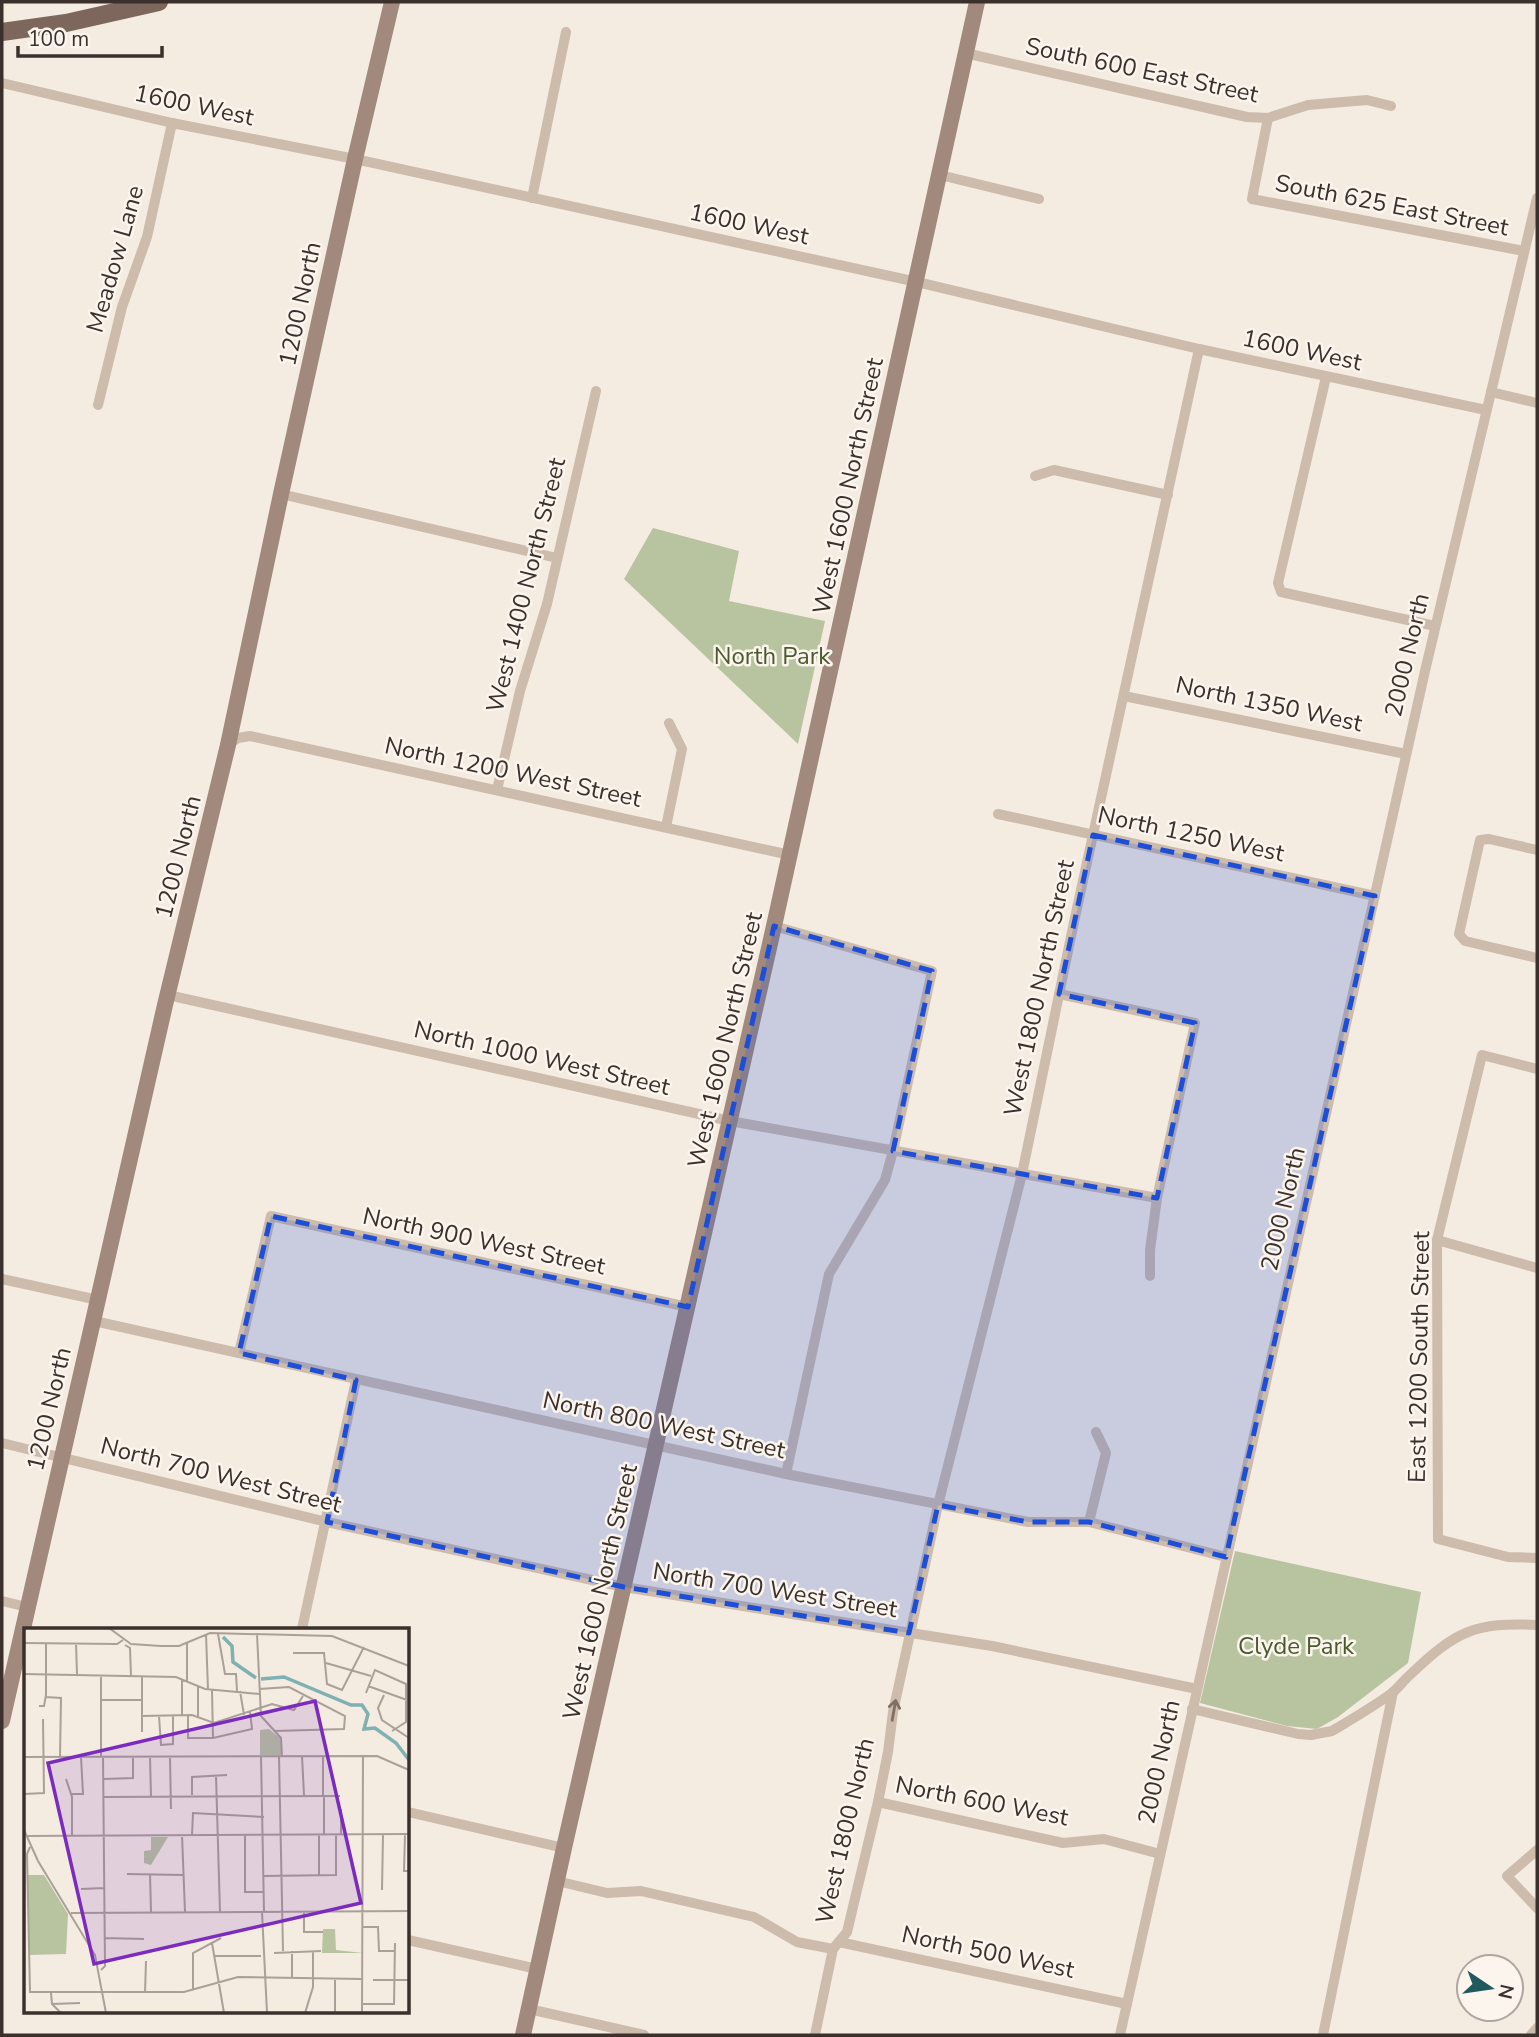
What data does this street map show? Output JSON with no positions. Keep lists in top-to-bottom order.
{
  "streets": {
    "street": [
      "South 600 East Street",
      "1600 West",
      "South 625 East Street",
      "Meadow Lane",
      "1200 North",
      "West 1600 North Street",
      "West 1400 North Street",
      "2000 North",
      "North 1350 West",
      "North 1200 West Street",
      "North 1250 West",
      "West 1800 North Street",
      "North 1000 West Street",
      "North 900 West Street",
      "East 1200 South Street",
      "North 800 West Street",
      "North 700 West Street",
      "North 600 West",
      "West 1800 North",
      "North 500 West"
    ]
  },
  "crossings": [
    ["South 600 East Street", "South 625 East Street"],
    ["South 600 East Street", "West 1600 North Street"],
    ["1600 West", "Meadow Lane"],
    ["1600 West", "1200 North"],
    ["1600 West", "West 1600 North Street"],
    ["1600 West", "2000 North"],
    ["1600 West", "West 1800 North Street"],
    ["South 625 East Street", "2000 North"],
    ["1200 North", "North 1200 West Street"],
    ["1200 North", "North 1000 West Street"],
    ["1200 North", "North 800 West Street"],
    ["1200 North", "North 700 West Street"],
    ["West 1600 North Street", "North 1200 West Street"],
    ["West 1600 North Street", "North 1000 West Street"],
    ["West 1600 North Street", "North 900 West Street"],
    ["West 1600 North Street", "North 800 West Street"],
    ["West 1600 North Street", "North 700 West Street"],
    ["West 1600 North Street", "North 500 West"],
    ["West 1400 North Street", "North 1200 West Street"],
    ["2000 North", "North 1350 West"],
    ["2000 North", "North 1250 West"],
    ["2000 North", "North 800 West Street"],
    ["2000 North", "North 700 West Street"],
    ["2000 North", "North 600 West"],
    ["2000 North", "North 500 West"],
    ["North 1350 West", "West 1800 North Street"],
    ["North 1250 West", "West 1800 North Street"],
    ["West 1800 North Street", "North 1000 West Street"],
    ["West 1800 North Street", "North 800 West Street"],
    ["West 1800 North Street", "North 700 West Street"],
    ["West 1800 North Street", "West 1800 North"],
    ["North 900 West Street", "North 800 West Street"],
    ["North 700 West Street", "West 1800 North"],
    ["North 600 West", "West 1800 North"],
    ["West 1800 North", "North 500 West"]
  ],
  "one_way": ["West 1800 North"],
  "parks": ["North Park", "Clyde Park"],
  "scale_bar": "100 m",
  "north": "right"
}
